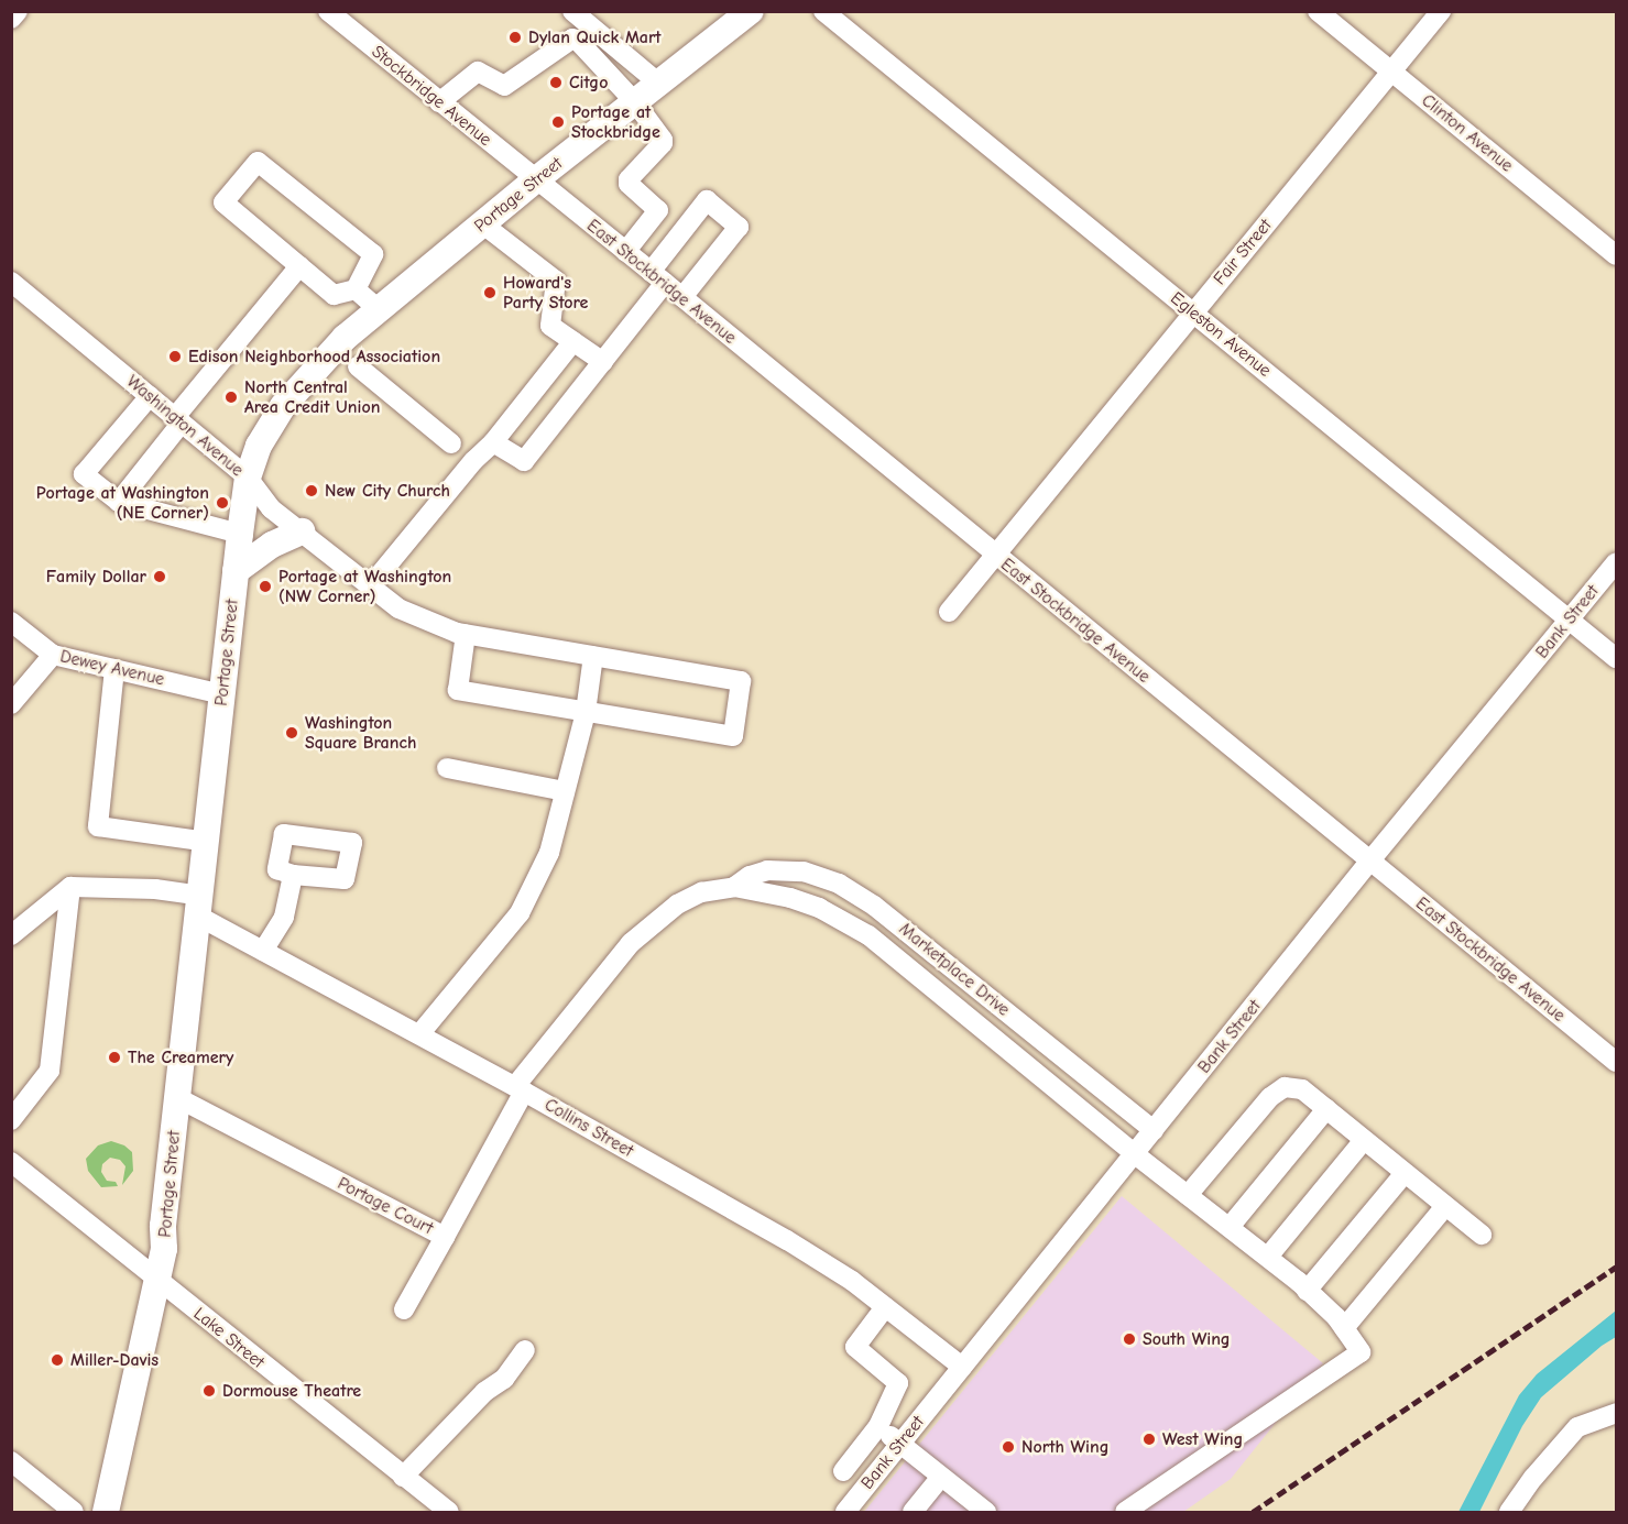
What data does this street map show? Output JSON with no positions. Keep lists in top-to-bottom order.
{
  "streets": {
    "main road": ["Portage Street"],
    "street": [
      "Stockbridge Avenue",
      "Clinton Avenue",
      "Fair Street",
      "East Stockbridge Avenue",
      "Egleston Avenue",
      "Washington Avenue",
      "Bank Street",
      "Dewey Avenue",
      "Marketplace Drive",
      "Collins Street",
      "Portage Court",
      "Lake Street"
    ]
  },
  "crossings": [
    ["Stockbridge Avenue", "Portage Street"],
    ["Stockbridge Avenue", "East Stockbridge Avenue"],
    ["Clinton Avenue", "Fair Street"],
    ["Portage Street", "East Stockbridge Avenue"],
    ["Portage Street", "Washington Avenue"],
    ["Portage Street", "Dewey Avenue"],
    ["Portage Street", "Collins Street"],
    ["Portage Street", "Portage Court"],
    ["Portage Street", "Lake Street"],
    ["Fair Street", "East Stockbridge Avenue"],
    ["Fair Street", "Egleston Avenue"],
    ["East Stockbridge Avenue", "Bank Street"],
    ["Egleston Avenue", "Bank Street"],
    ["Bank Street", "Marketplace Drive"],
    ["Bank Street", "Collins Street"],
    ["Marketplace Drive", "Collins Street"],
    ["Marketplace Drive", "Portage Court"],
    ["Collins Street", "Portage Court"]
  ],
  "places": [
    "Dylan Quick Mart",
    "Citgo",
    "Portage at Stockbridge",
    "Howard's Party Store",
    "Edison Neighborhood Association",
    "North Central Area Credit Union",
    "New City Church",
    "Portage at Washington (NE Corner)",
    "Family Dollar",
    "Portage at Washington (NW Corner)",
    "Washington Square Branch",
    "The Creamery",
    "South Wing",
    "Miller-Davis",
    "Dormouse Theatre",
    "West Wing",
    "North Wing"
  ]
}
